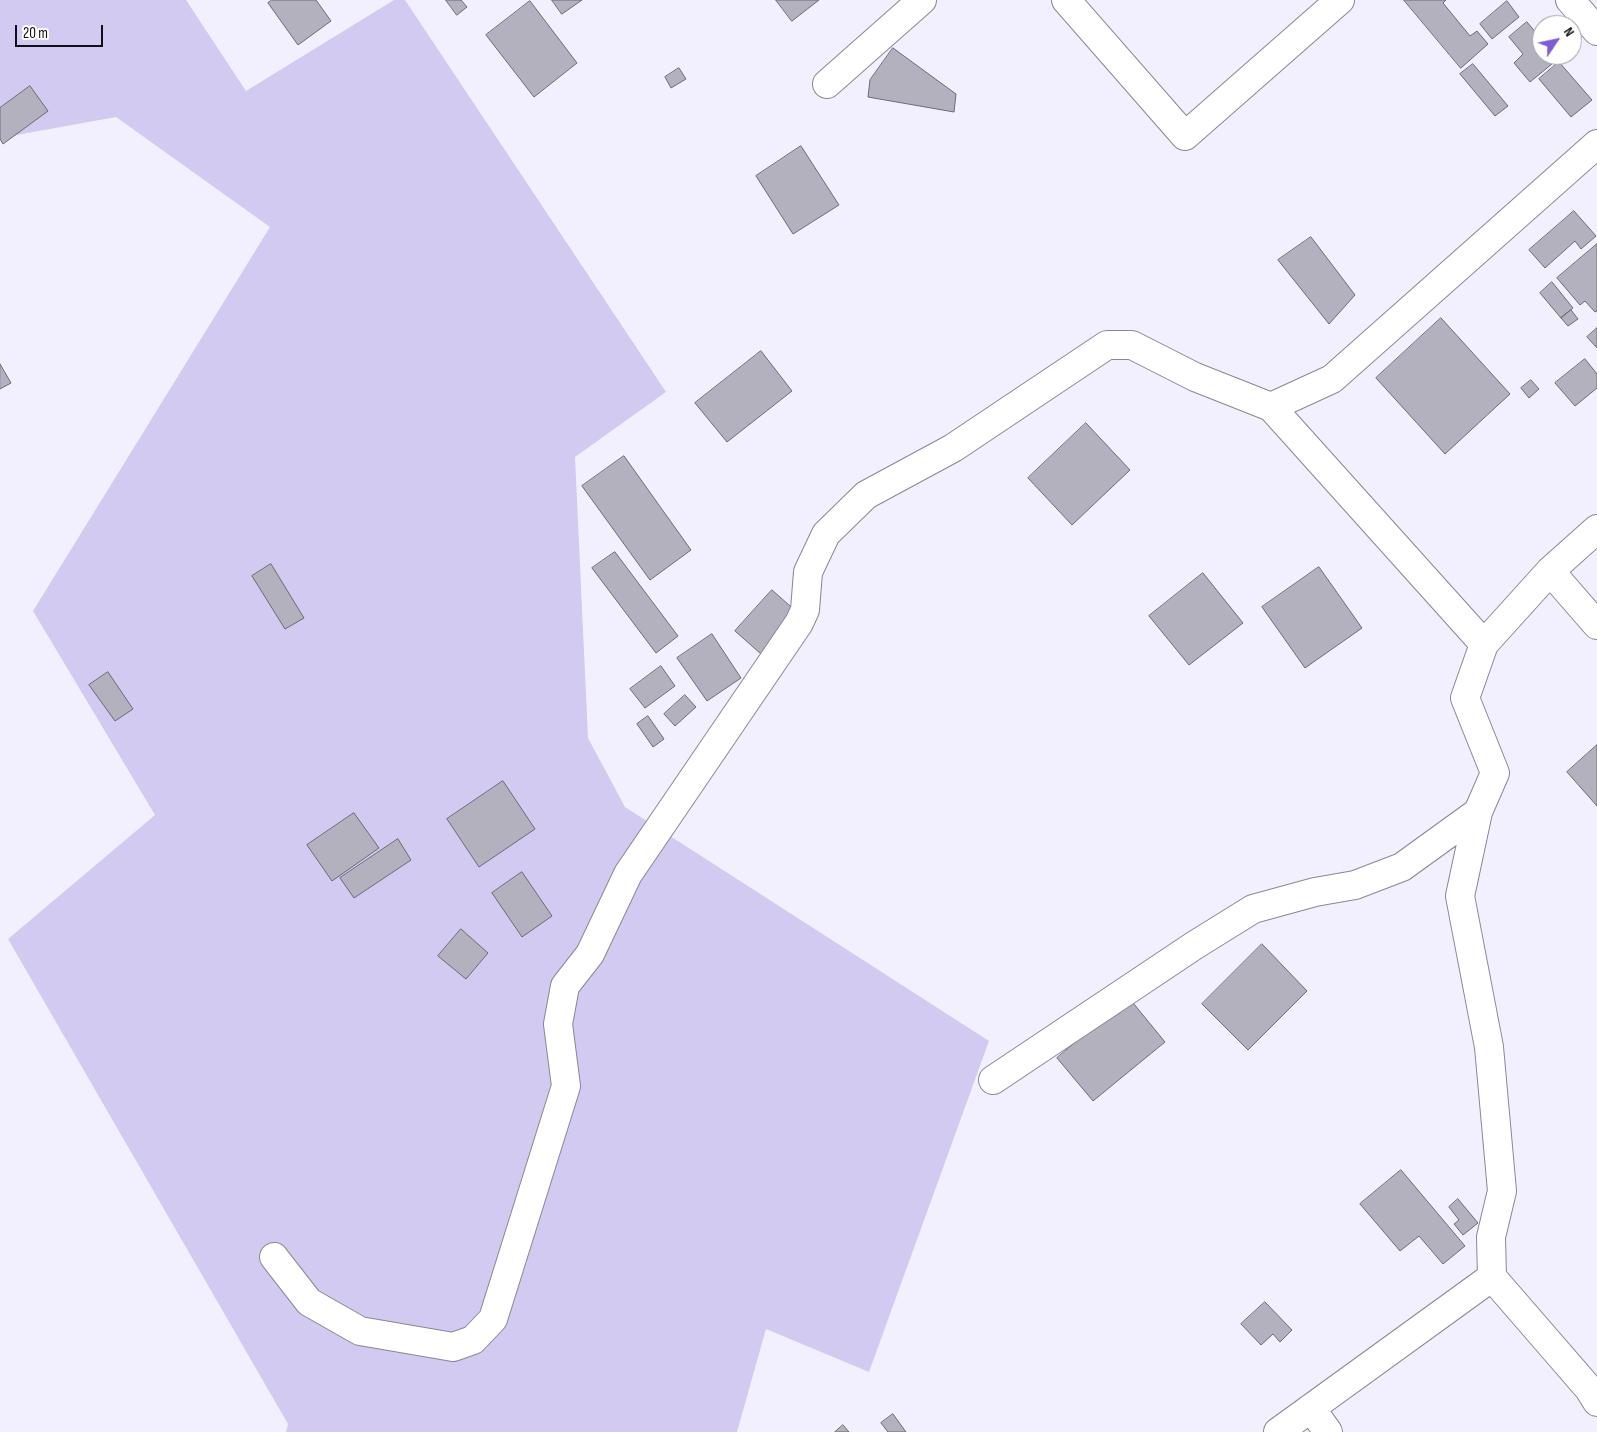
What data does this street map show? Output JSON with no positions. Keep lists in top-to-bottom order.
{
  "scale_bar": "20 m",
  "north": "top right"
}
